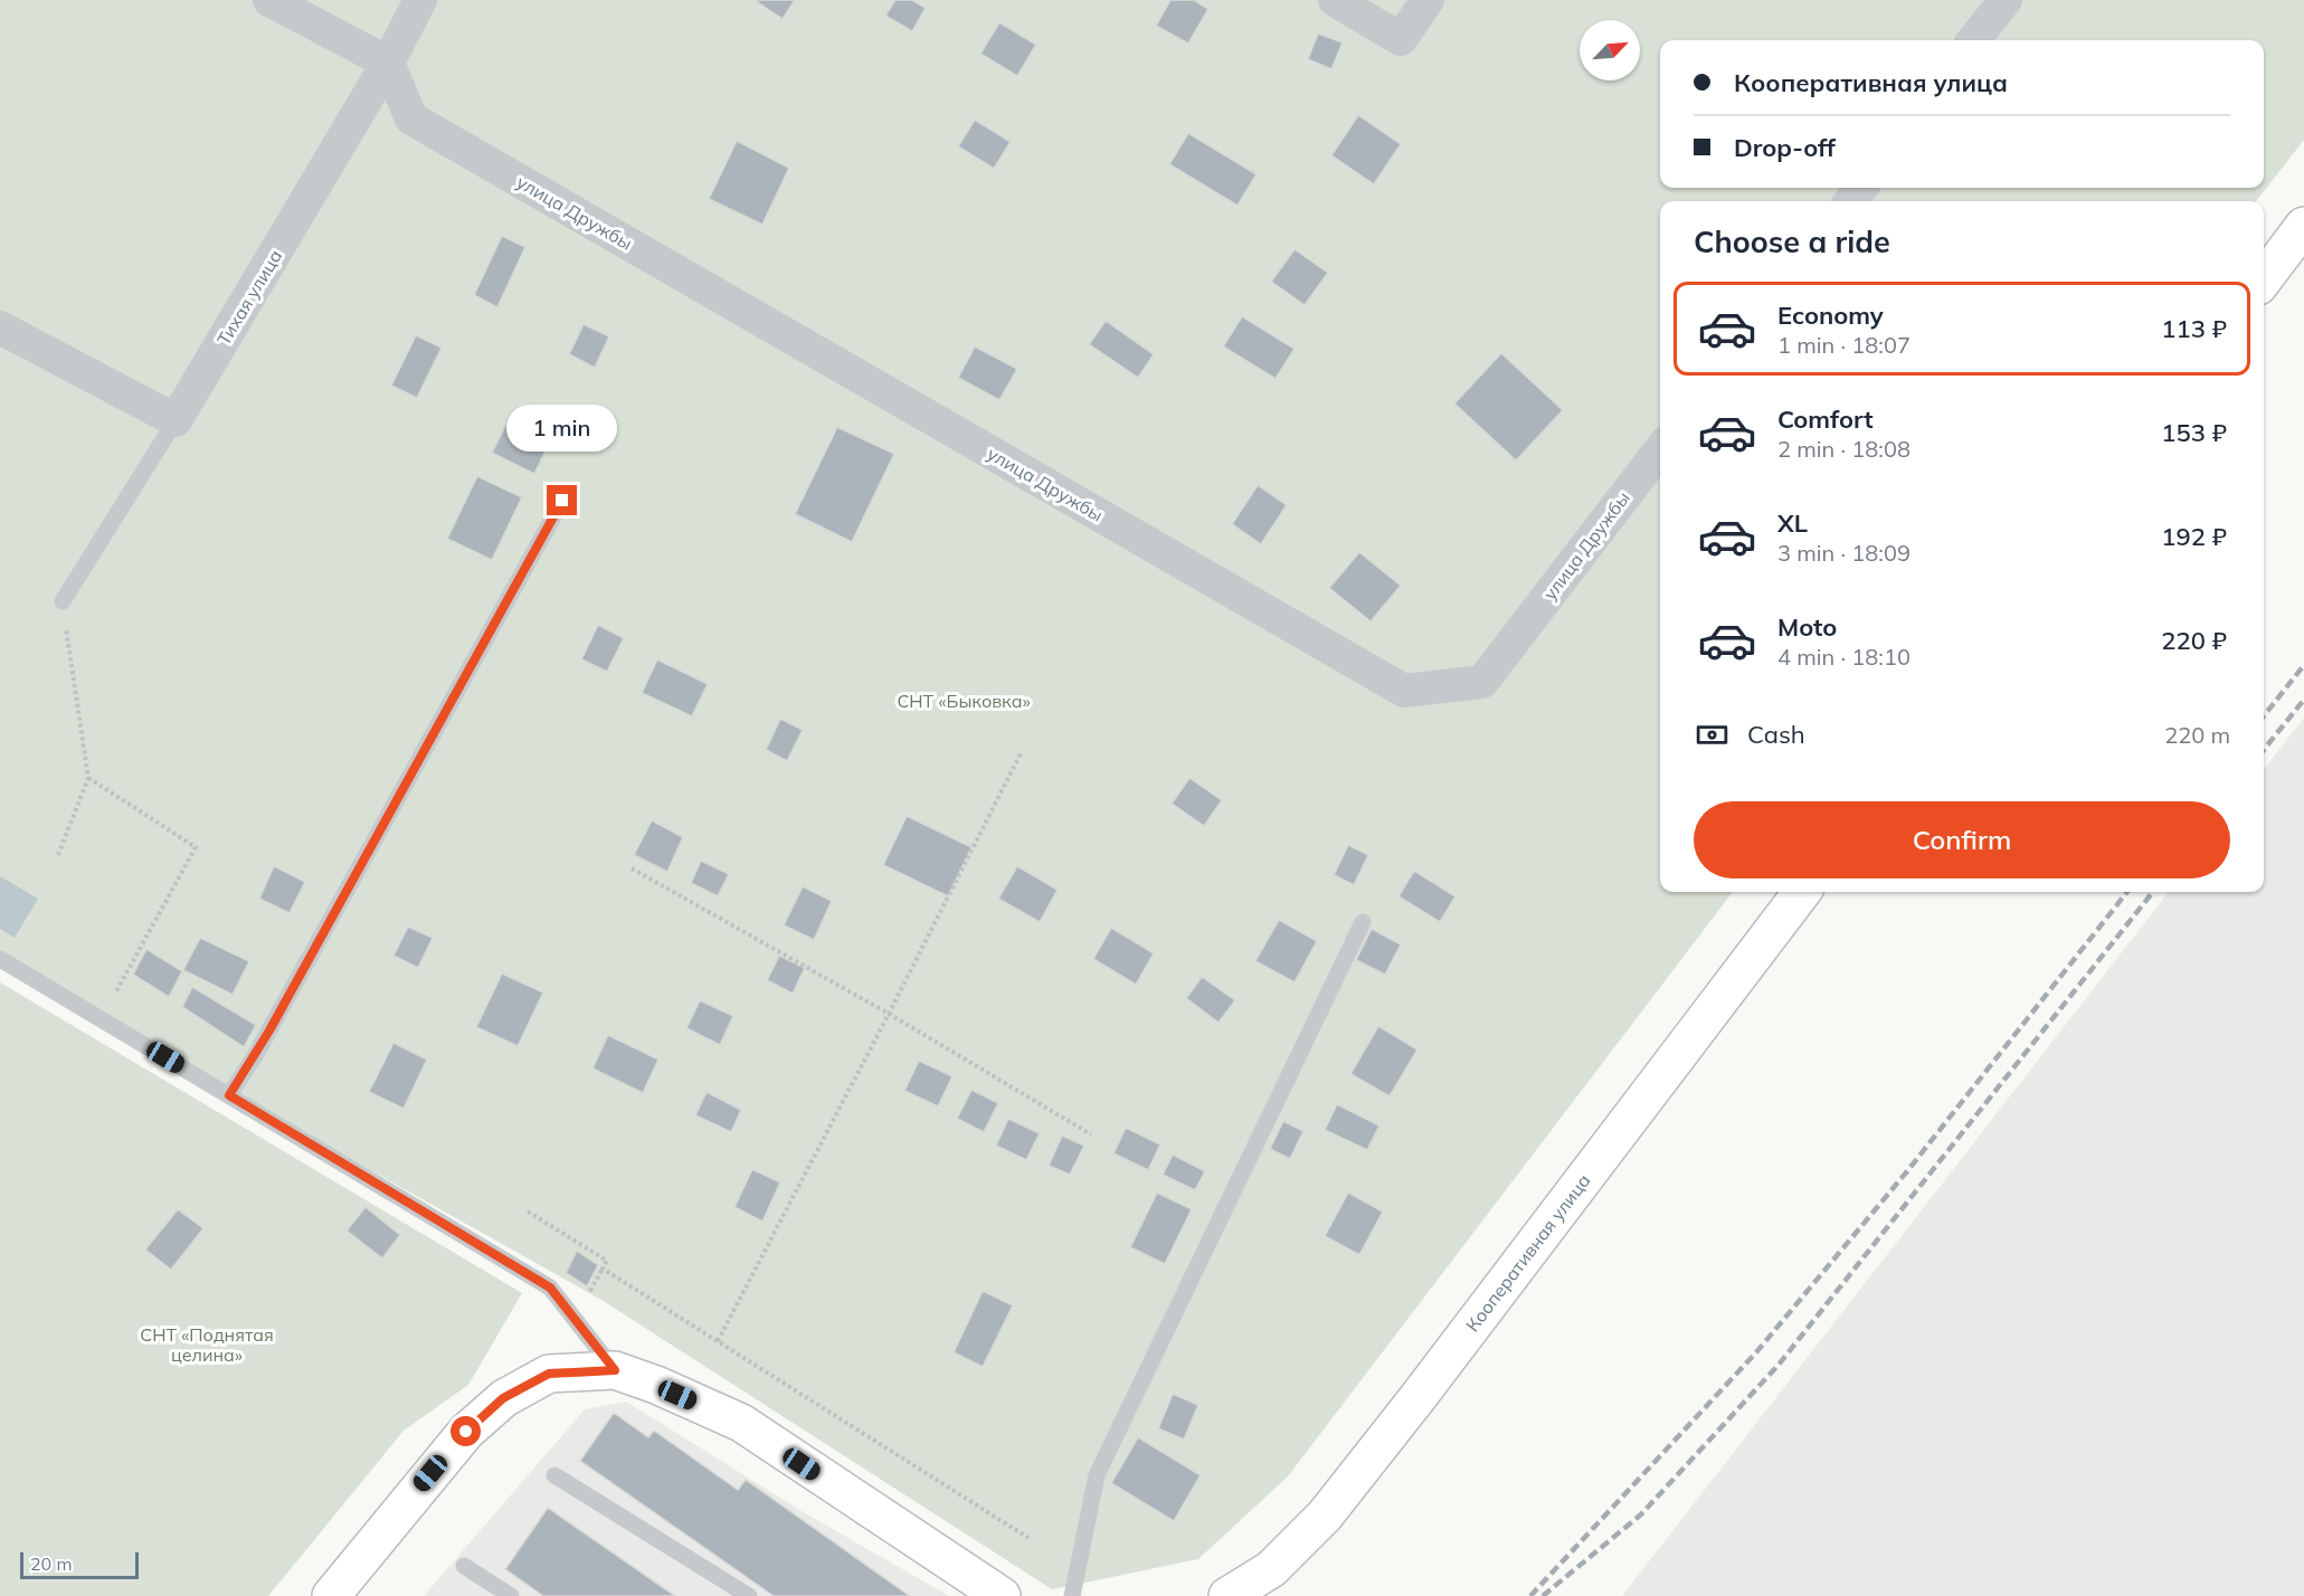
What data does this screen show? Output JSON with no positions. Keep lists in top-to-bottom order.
{
  "streets": {
    "main road": ["Кооперативная улица"],
    "street": ["улица Дружбы", "Тихая улица"]
  },
  "crossings": [
    ["улица Дружбы", "Тихая улица"]
  ],
  "parks": ["СНТ «Быковка»", "СНТ «Поднятая целина»"],
  "scale_bar": "20 m",
  "north": "top right",
  "page": {
    "banner": ["Кооперативная улица", "Drop-off"],
    "heading": "Choose a ride",
    "list": [
      {
        "name": "Economy",
        "note": "1 min · 18:07",
        "value": "113 ₽"
      },
      {
        "name": "Comfort",
        "note": "2 min · 18:08",
        "value": "153 ₽"
      },
      {
        "name": "XL",
        "note": "3 min · 18:09",
        "value": "192 ₽"
      },
      {
        "name": "Moto",
        "note": "4 min · 18:10",
        "value": "220 ₽"
      }
    ],
    "bubble": "1 min",
    "pay": ["Cash", "220 m"],
    "buttons": "Confirm",
    "scale": "20 m"
  }
}
